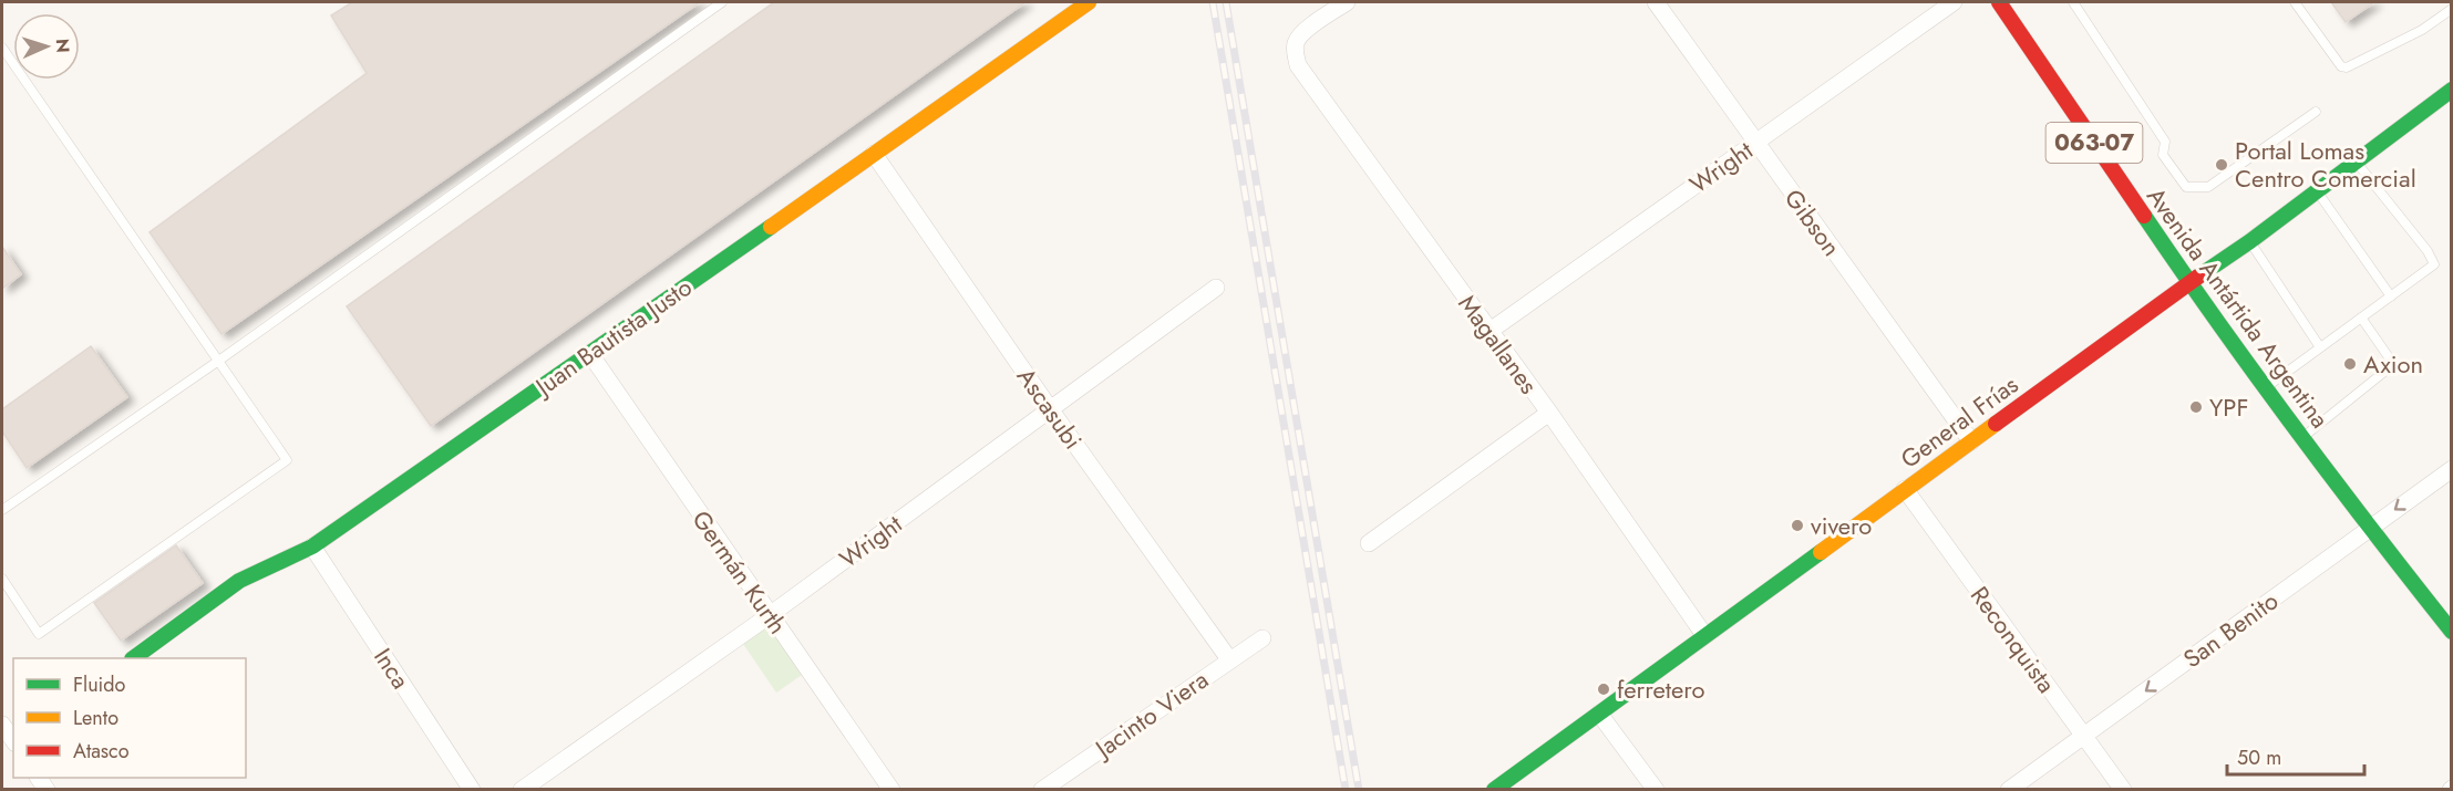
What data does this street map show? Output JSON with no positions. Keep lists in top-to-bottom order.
{
  "streets": {
    "main road": [
      "063-07",
      "Avenida Antártida Argentina",
      "Juan Bautista Justo",
      "General Frías"
    ],
    "street": [
      "Wright",
      "Gibson",
      "Magallanes",
      "Ascasubi",
      "Germán Kurth",
      "San Benito",
      "Reconquista",
      "Inca",
      "Jacinto Viera"
    ]
  },
  "crossings": [
    ["Wright", "Gibson"],
    ["Wright", "Magallanes"],
    ["Wright", "Ascasubi"],
    ["Wright", "Germán Kurth"],
    ["Gibson", "General Frías"],
    ["Avenida Antártida Argentina", "General Frías"],
    ["Avenida Antártida Argentina", "San Benito"],
    ["Juan Bautista Justo", "Ascasubi"],
    ["Juan Bautista Justo", "Germán Kurth"],
    ["Juan Bautista Justo", "Inca"],
    ["Magallanes", "General Frías"],
    ["Ascasubi", "Jacinto Viera"],
    ["General Frías", "Reconquista"],
    ["San Benito", "Reconquista"]
  ],
  "one_way": ["San Benito"],
  "places": [
    "Portal Lomas Centro Comercial",
    "Axion",
    "YPF",
    "vivero",
    "ferretero"
  ],
  "legend": ["Fluido", "Lento", "Atasco"],
  "scale_bar": "50 m",
  "north": "right"
}
